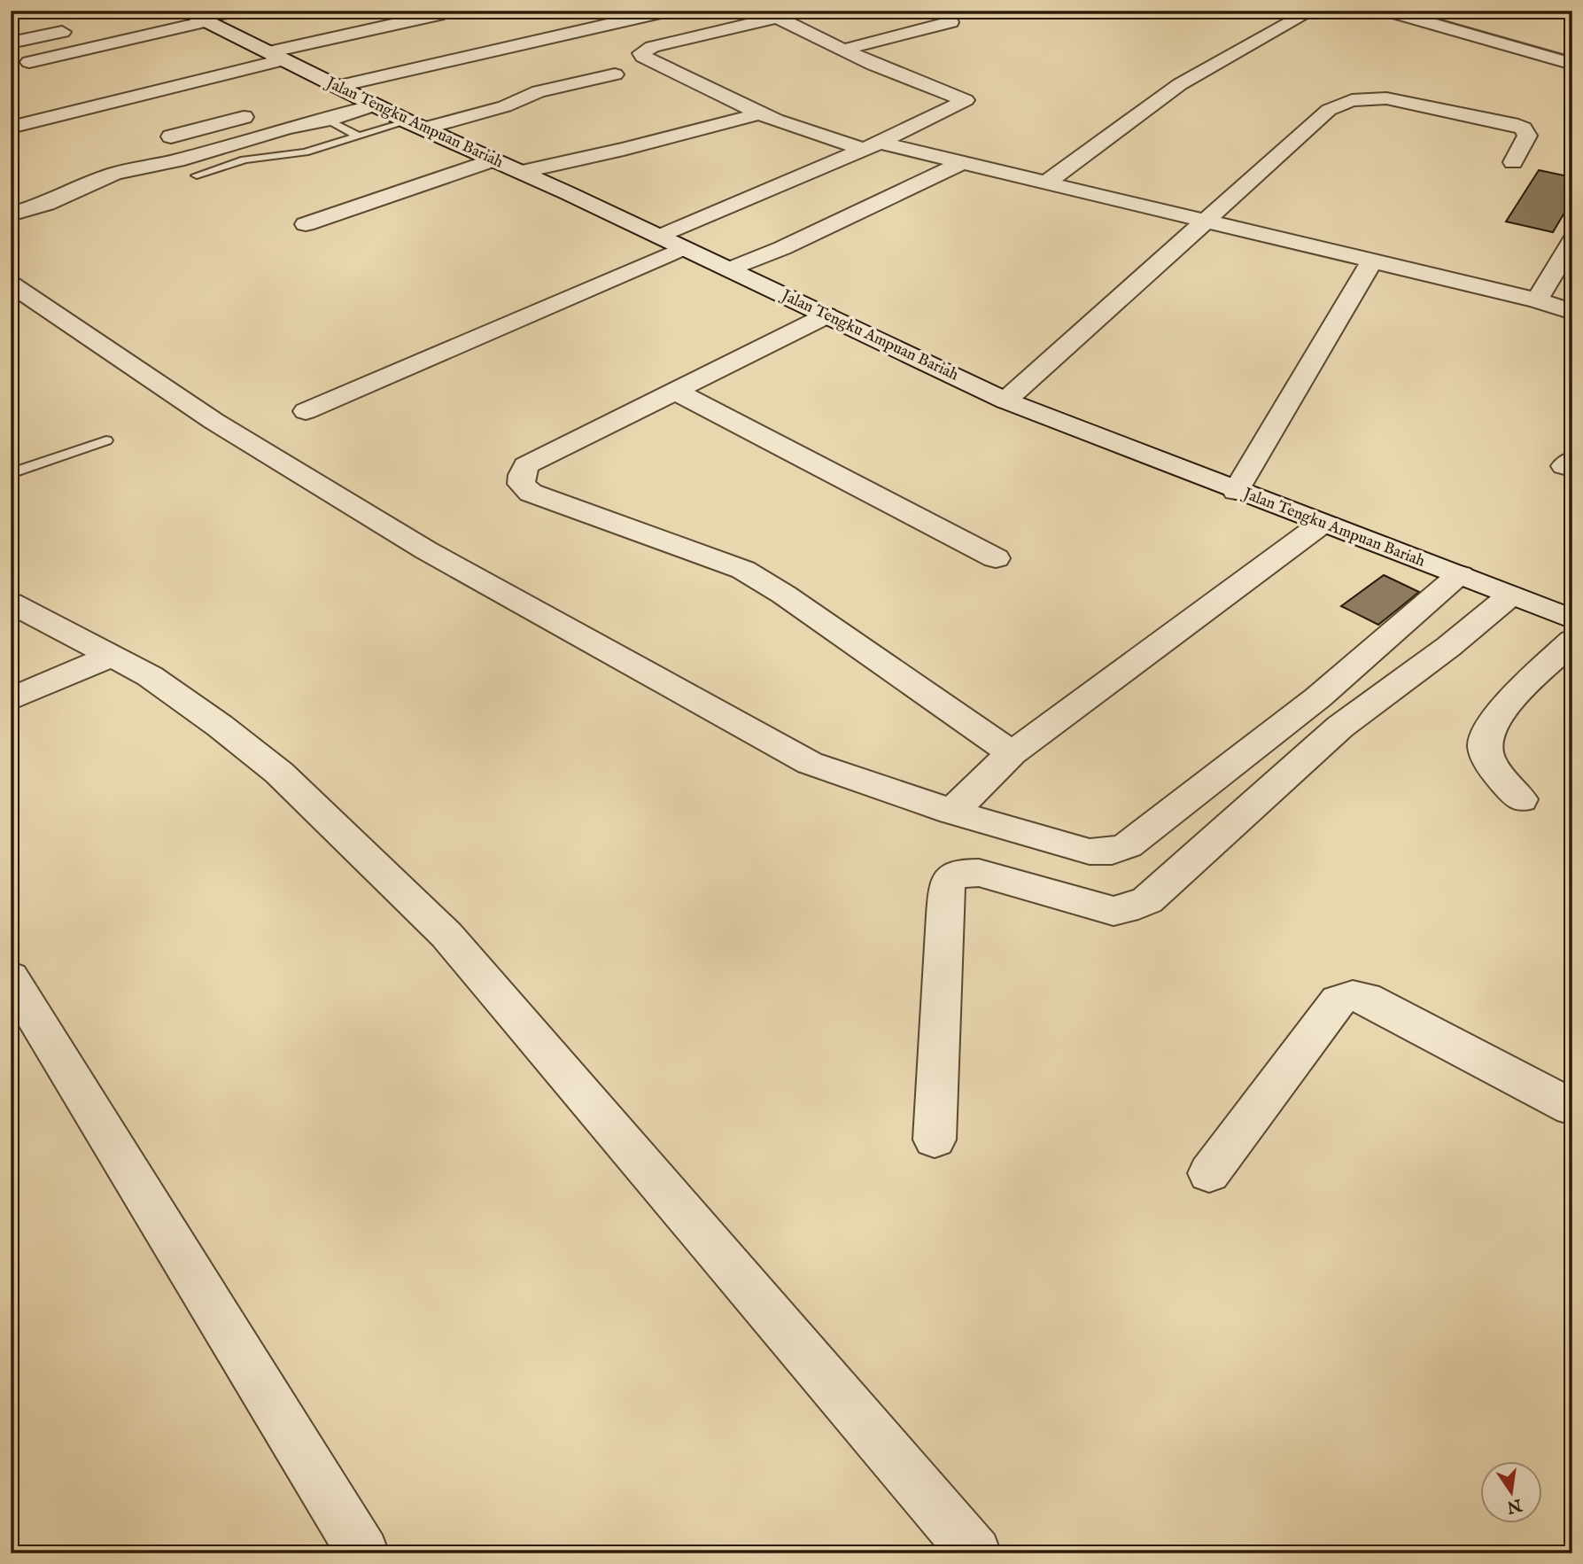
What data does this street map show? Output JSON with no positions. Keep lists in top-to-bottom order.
{
  "streets": {
    "street": ["Jalan Tengku Ampuan Bariah"]
  },
  "north": "bottom"
}
